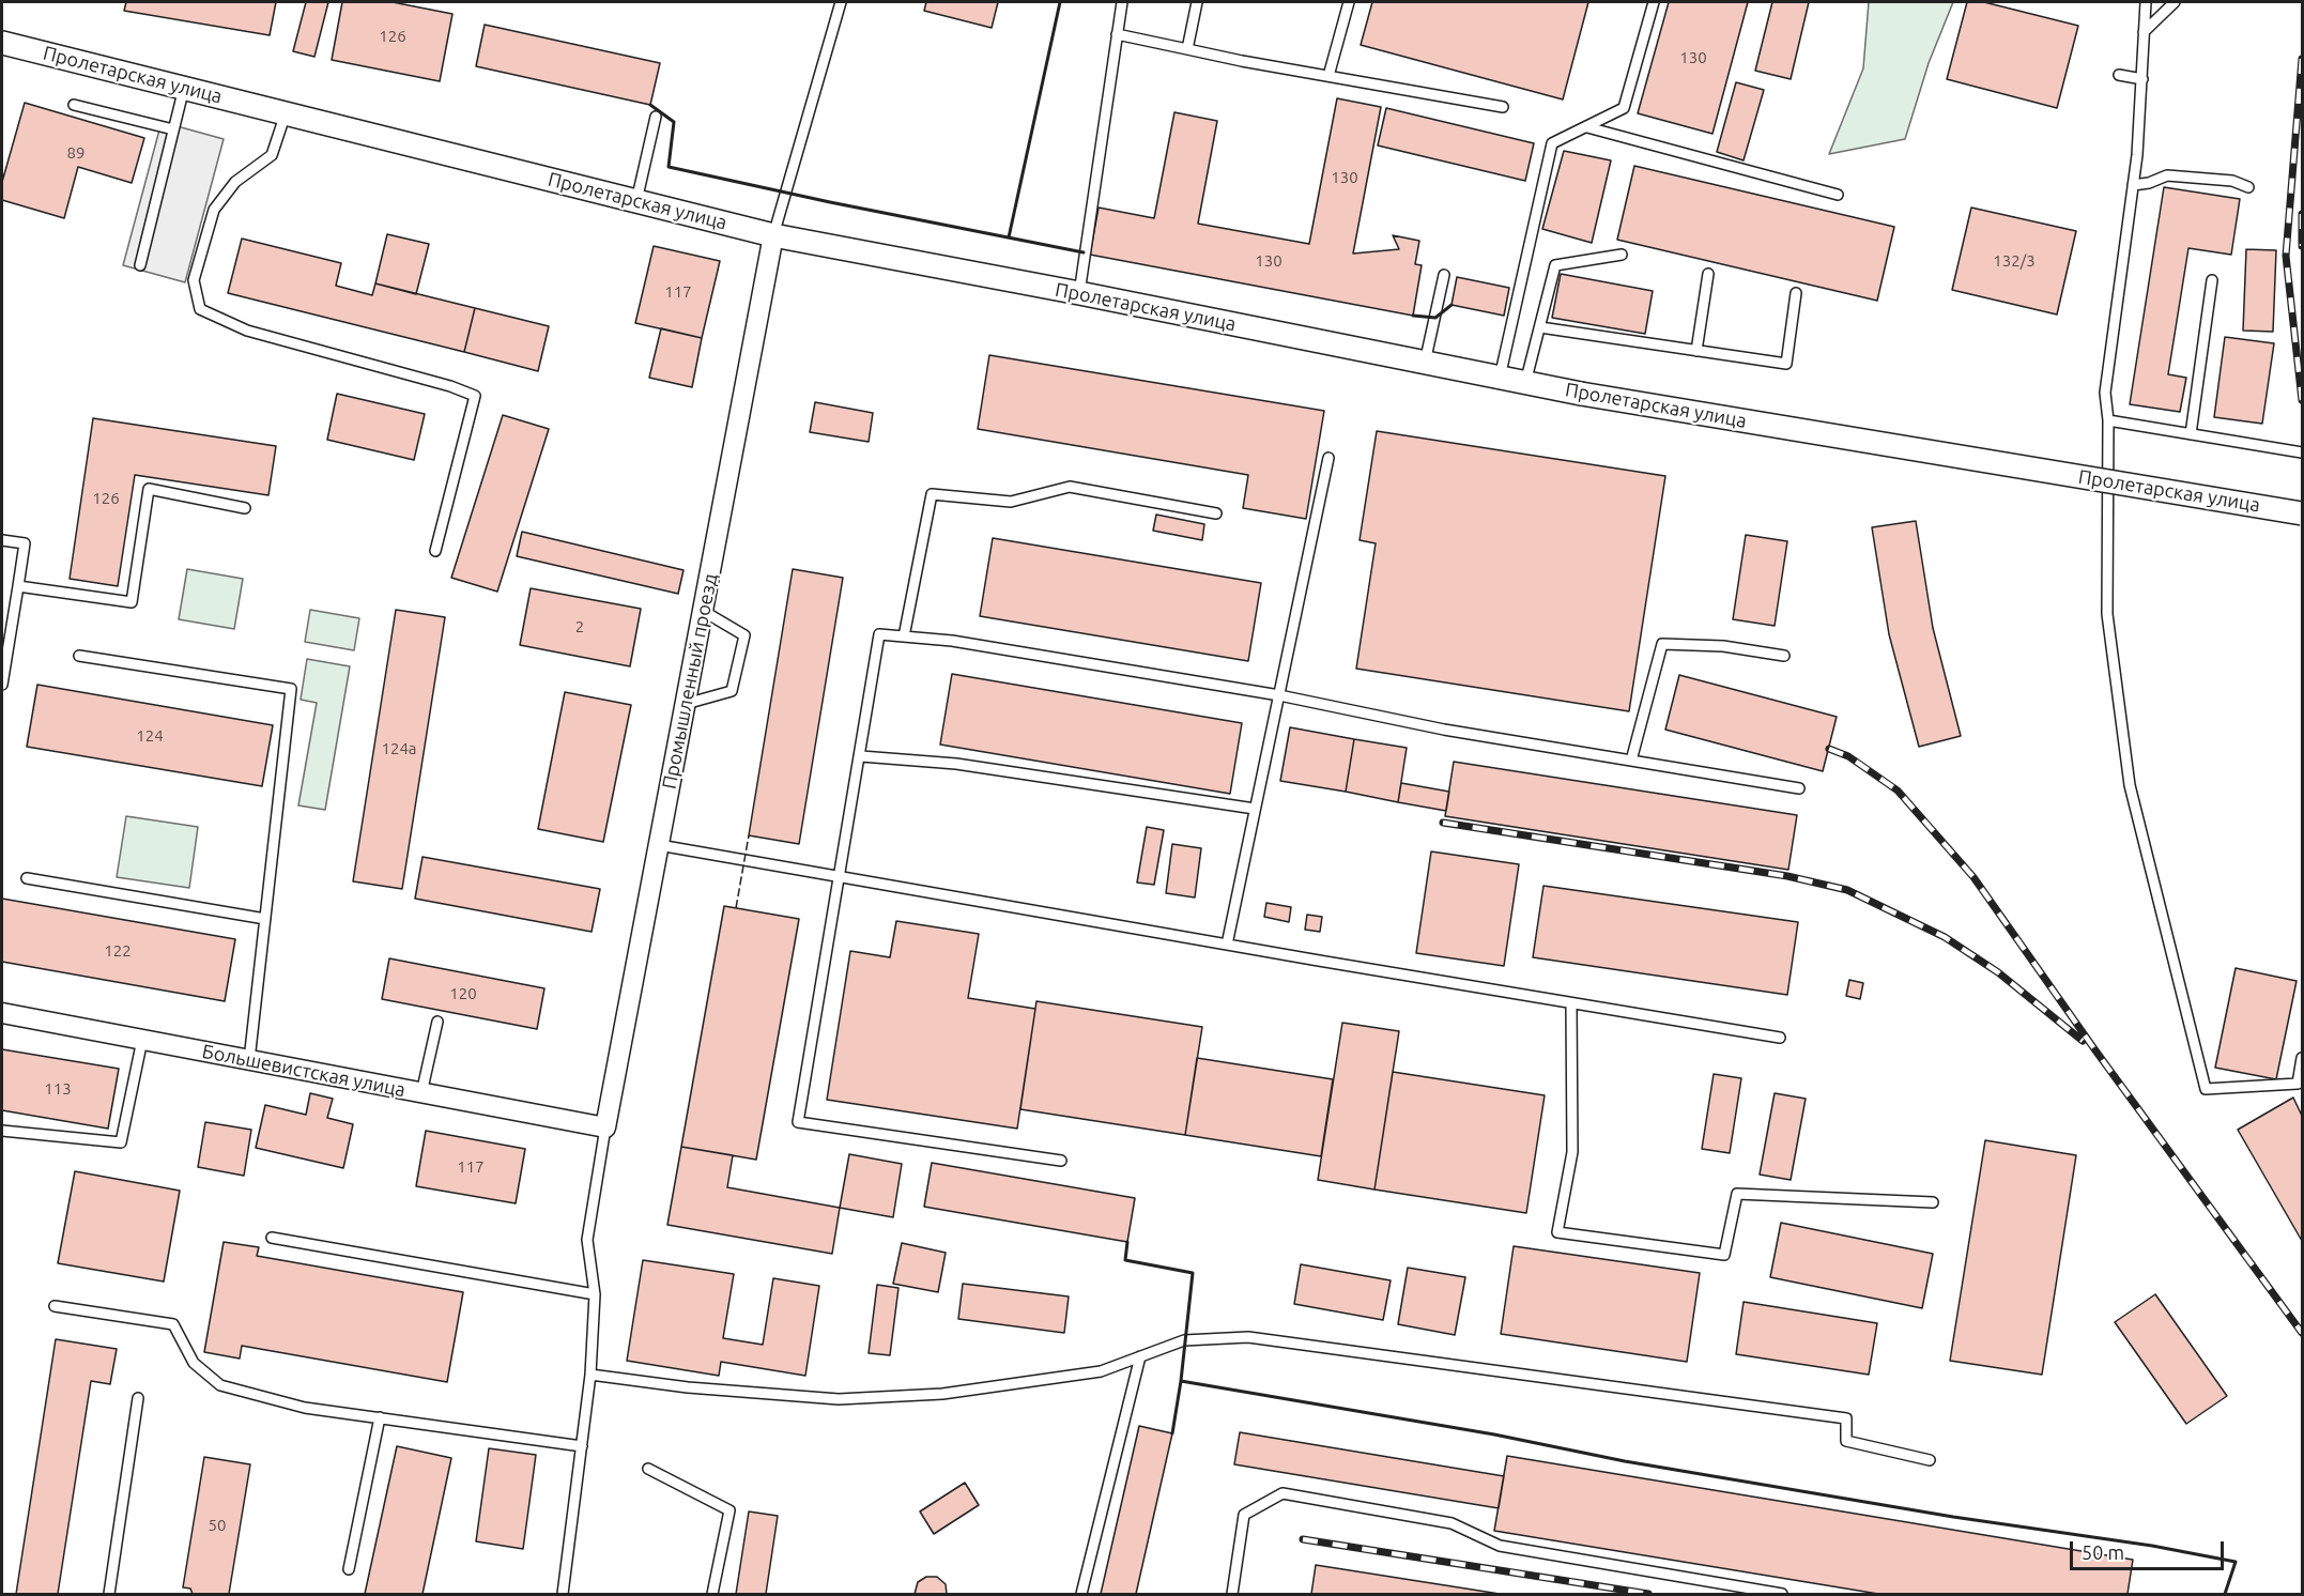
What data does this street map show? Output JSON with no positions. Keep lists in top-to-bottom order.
{
  "streets": {
    "street": ["Пролетарская улица", "Промышленный проезд", "Большевистская улица"]
  },
  "crossings": [
    ["Пролетарская улица", "Промышленный проезд"],
    ["Промышленный проезд", "Большевистская улица"]
  ],
  "house_numbers": [
    "126",
    "130",
    "89",
    "130",
    "130",
    "132/3",
    "117",
    "126",
    "2",
    "124",
    "124а",
    "122",
    "120",
    "113",
    "117",
    "50"
  ],
  "scale_bar": "50 m"
}
